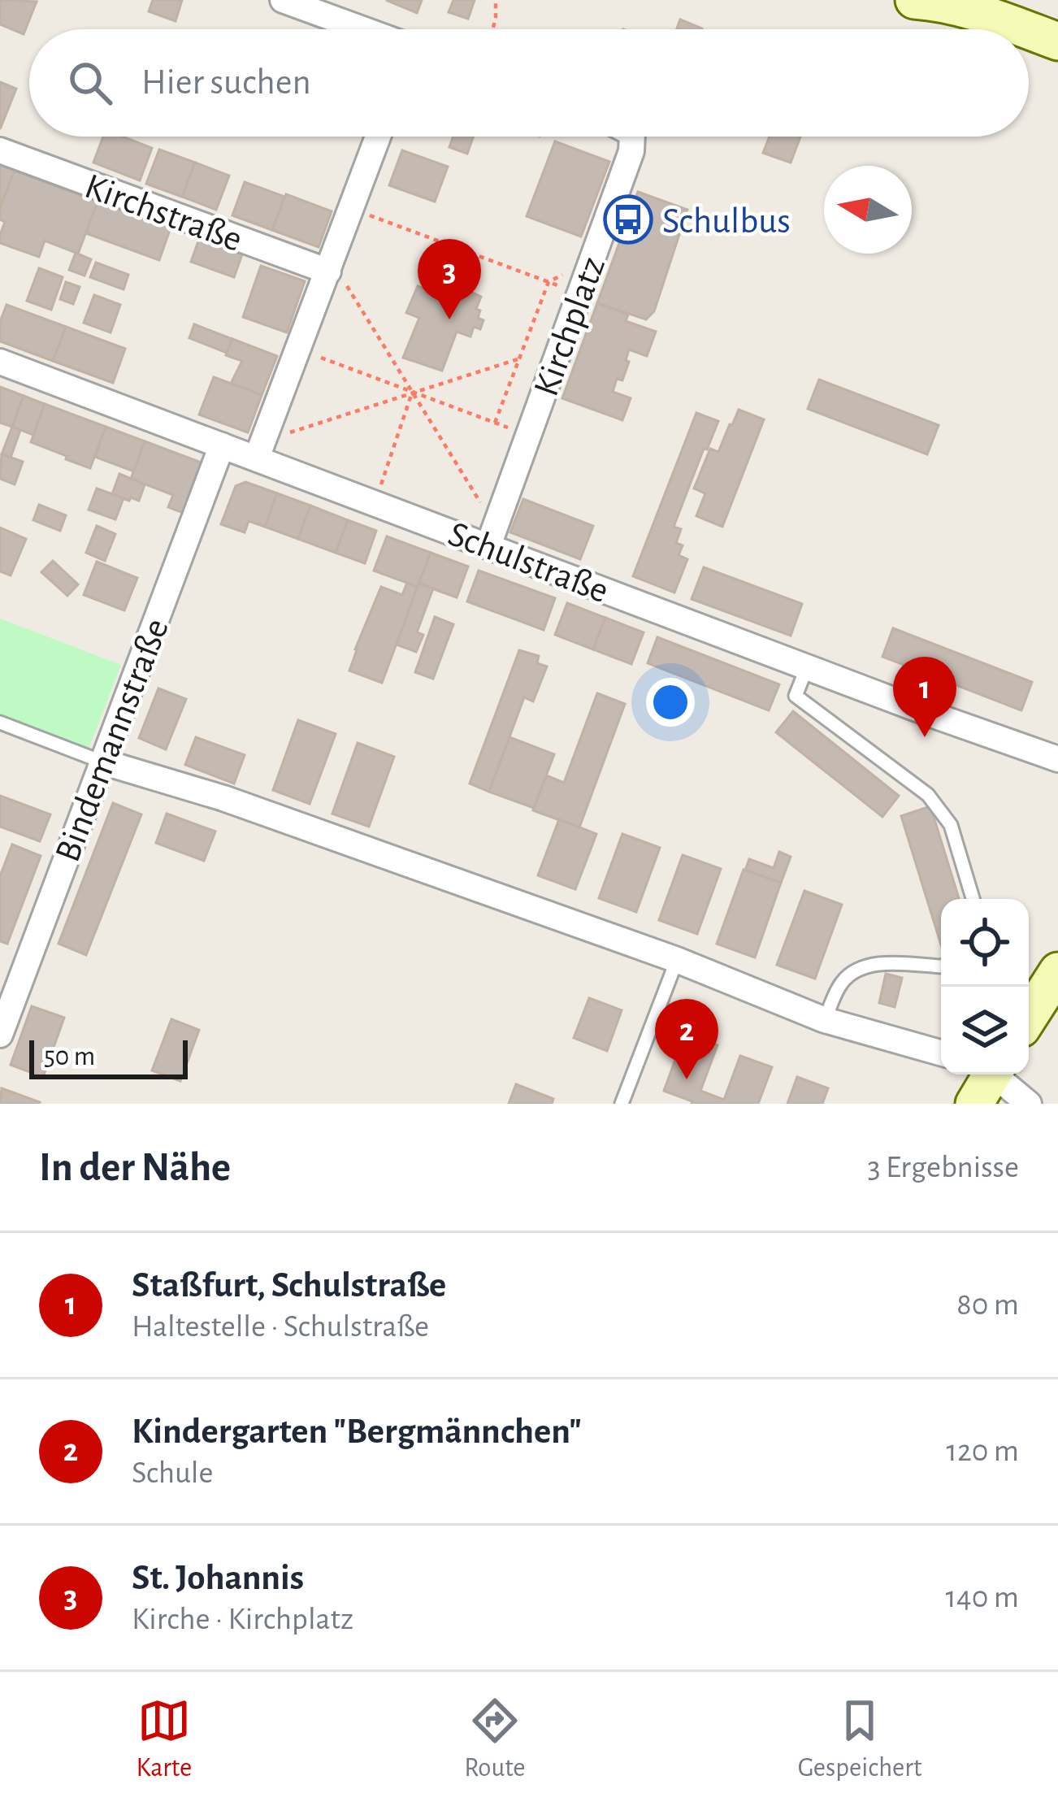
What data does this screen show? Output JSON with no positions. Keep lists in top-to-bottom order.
{
  "streets": {
    "street": [
      "Kirchstraße",
      "Kirchplatz",
      "Schulstraße",
      "Bindemannstraße"
    ]
  },
  "crossings": [
    ["Kirchplatz", "Schulstraße"],
    ["Schulstraße", "Bindemannstraße"]
  ],
  "places": {
    "bus stop": ["Schulbus"]
  },
  "scale_bar": "50 m",
  "north": "left",
  "page": {
    "search": "Hier suchen",
    "pins": ["3", "1", "2"],
    "scale": "50 m",
    "heading": ["In der Nähe", "3 Ergebnisse"],
    "list": [
      {
        "mark": "1",
        "name": "Staßfurt, Schulstraße",
        "note": "Haltestelle · Schulstraße",
        "value": "80 m"
      },
      {
        "mark": "2",
        "name": "Kindergarten \"Bergmännchen\"",
        "note": "Schule",
        "value": "120 m"
      },
      {
        "mark": "3",
        "name": "St. Johannis",
        "note": "Kirche · Kirchplatz",
        "value": "140 m"
      }
    ],
    "nav": ["Karte", "Route", "Gespeichert"]
  }
}
